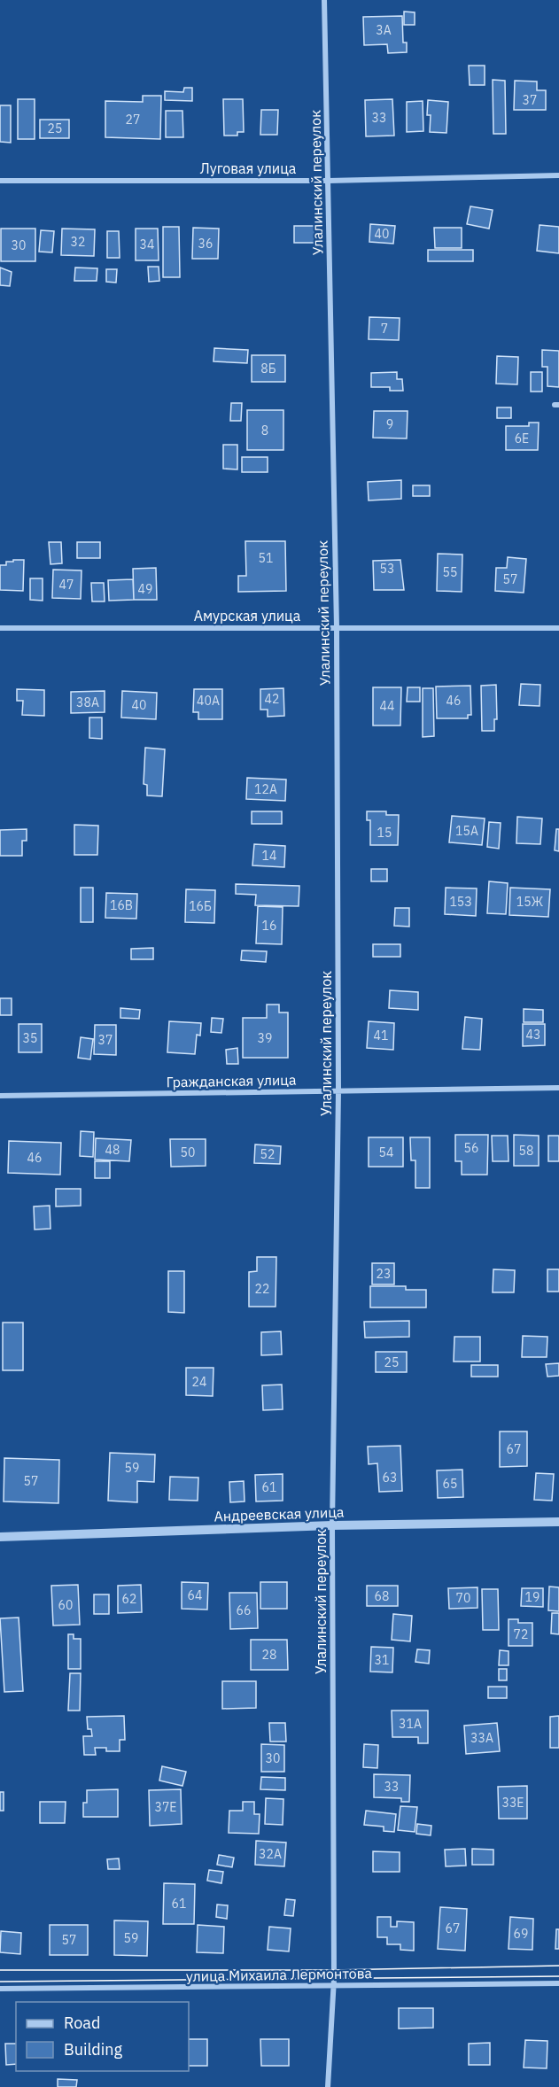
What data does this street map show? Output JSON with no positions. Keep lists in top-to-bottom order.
{
  "streets": {
    "street": [
      "Луговая улица",
      "Улалинский переулок",
      "Амурская улица",
      "Гражданская улица",
      "Андреевская улица",
      "улица Михаила Лермонтова"
    ]
  },
  "crossings": [
    ["Луговая улица", "Улалинский переулок"],
    ["Улалинский переулок", "Амурская улица"],
    ["Улалинский переулок", "Гражданская улица"],
    ["Улалинский переулок", "Андреевская улица"],
    ["Улалинский переулок", "улица Михаила Лермонтова"]
  ],
  "house_numbers": [
    "3А",
    "37",
    "33",
    "27",
    "25",
    "40",
    "32",
    "36",
    "34",
    "30",
    "7",
    "8Б",
    "9",
    "8",
    "6Е",
    "51",
    "53",
    "55",
    "57",
    "47",
    "49",
    "42",
    "40А",
    "46",
    "38А",
    "40",
    "44",
    "12А",
    "15А",
    "15",
    "14",
    "15З",
    "15Ж",
    "16В",
    "16Б",
    "16",
    "43",
    "41",
    "35",
    "39",
    "37",
    "56",
    "48",
    "58",
    "50",
    "54",
    "52",
    "46",
    "23",
    "22",
    "25",
    "24",
    "67",
    "59",
    "63",
    "57",
    "65",
    "61",
    "64",
    "68",
    "19",
    "70",
    "62",
    "60",
    "66",
    "72",
    "28",
    "31",
    "31А",
    "33А",
    "30",
    "33",
    "33Е",
    "37Е",
    "32А",
    "61",
    "67",
    "69",
    "59",
    "57"
  ],
  "legend": ["Road", "Building"]
}
